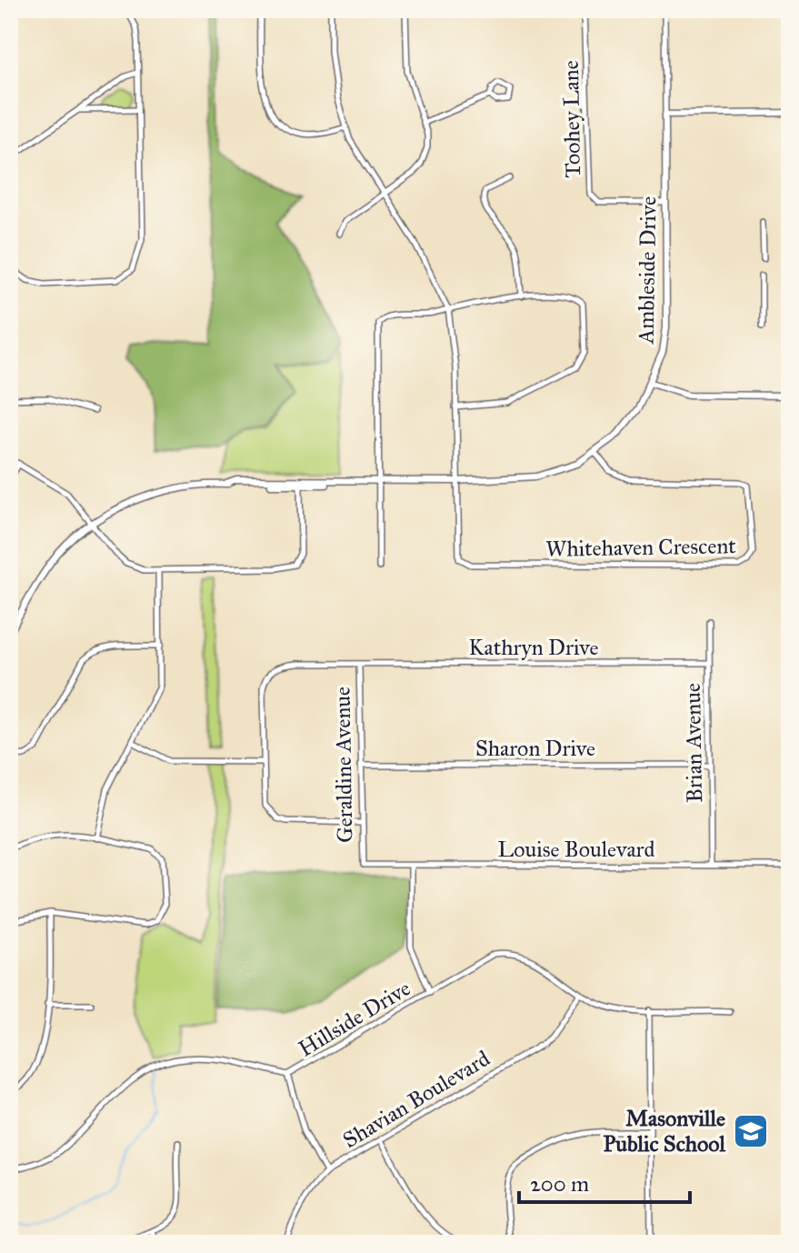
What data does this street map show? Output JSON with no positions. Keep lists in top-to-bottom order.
{
  "streets": {
    "street": [
      "Toohey Lane",
      "Ambleside Drive",
      "Whitehaven Crescent",
      "Kathryn Drive",
      "Brian Avenue",
      "Sharon Drive",
      "Geraldine Avenue",
      "Louise Boulevard",
      "Hillside Drive",
      "Shavian Boulevard"
    ]
  },
  "crossings": [
    ["Toohey Lane", "Ambleside Drive"],
    ["Ambleside Drive", "Whitehaven Crescent"],
    ["Kathryn Drive", "Brian Avenue"],
    ["Kathryn Drive", "Geraldine Avenue"],
    ["Brian Avenue", "Sharon Drive"],
    ["Brian Avenue", "Louise Boulevard"],
    ["Sharon Drive", "Geraldine Avenue"],
    ["Geraldine Avenue", "Louise Boulevard"],
    ["Hillside Drive", "Shavian Boulevard"]
  ],
  "places": {
    "school or university": ["Masonville Public School"]
  },
  "scale_bar": "200 m"
}
